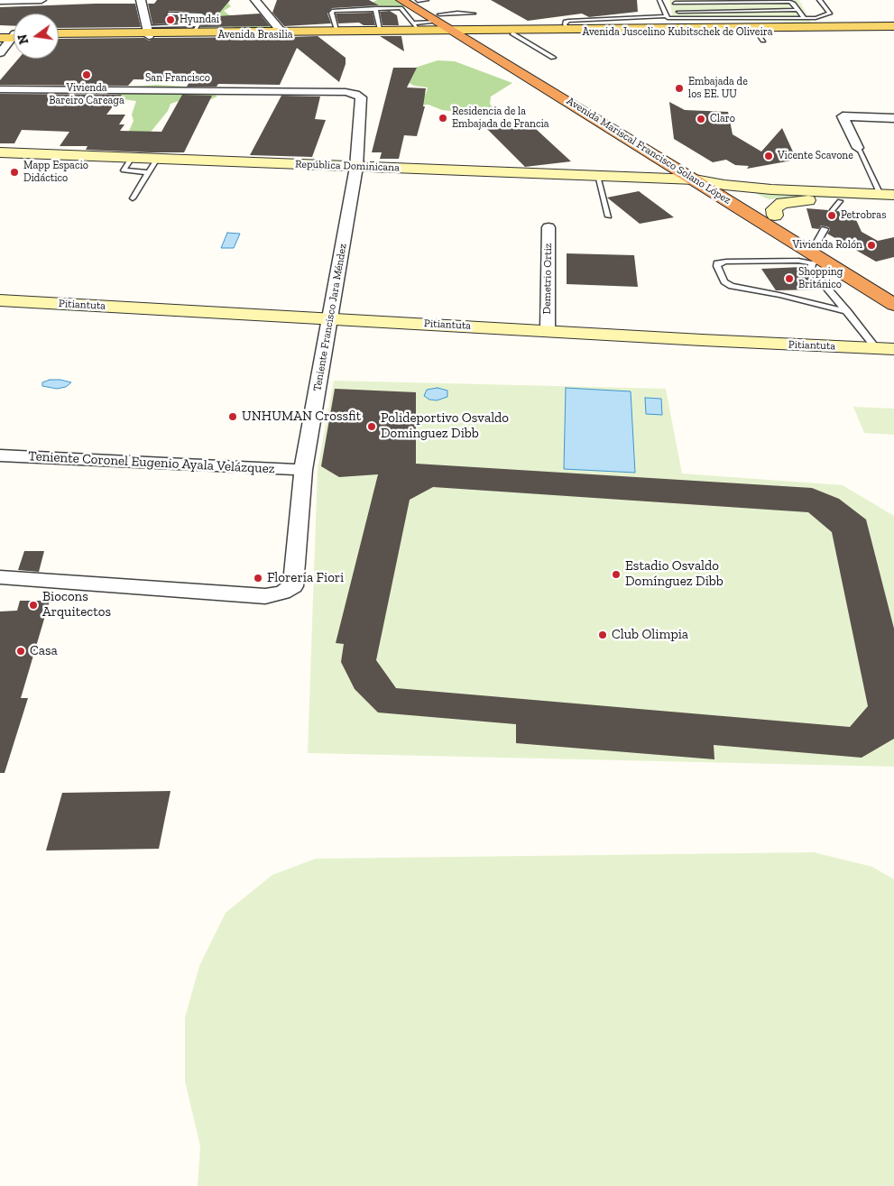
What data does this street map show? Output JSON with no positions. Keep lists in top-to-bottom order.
{
  "streets": {
    "highway": ["Avenida Mariscal Francisco Solano López"],
    "main road": ["Avenida Juscelino Kubitschek de Oliveira", "Avenida Brasilia"],
    "street": [
      "San Francisco",
      "República Dominicana",
      "Demetrio Ortiz",
      "Pitiantuta",
      "Teniente Francisco Jara Méndez",
      "Teniente Coronel Eugenio Ayala Velázquez"
    ]
  },
  "crossings": [
    ["Avenida Juscelino Kubitschek de Oliveira", "Avenida Brasilia"],
    ["Avenida Juscelino Kubitschek de Oliveira", "Avenida Mariscal Francisco Solano López"],
    ["Avenida Brasilia", "Avenida Mariscal Francisco Solano López"],
    ["San Francisco", "Teniente Francisco Jara Méndez"],
    ["Avenida Mariscal Francisco Solano López", "República Dominicana"],
    ["República Dominicana", "Teniente Francisco Jara Méndez"],
    ["Demetrio Ortiz", "Pitiantuta"],
    ["Pitiantuta", "Teniente Francisco Jara Méndez"],
    ["Teniente Francisco Jara Méndez", "Teniente Coronel Eugenio Ayala Velázquez"]
  ],
  "places": [
    "Hyundai",
    "Vivienda Bareiro Careaga",
    "Embajada de los EE. UU",
    "Residencia de la Embajada de Francia",
    "Claro",
    "Vicente Scavone",
    "Mapp Espacio Didáctico",
    "Petrobras",
    "Vivienda Rolón",
    "Shopping Británico",
    "UNHUMAN Crossfit",
    "Polideportivo Osvaldo Dominguez Dibb",
    "Estadio Osvaldo Domínguez Dibb",
    "Florería Fiori",
    "Biocons Arquitectos",
    "Club Olimpia",
    "Casa"
  ],
  "north": "left"
}
